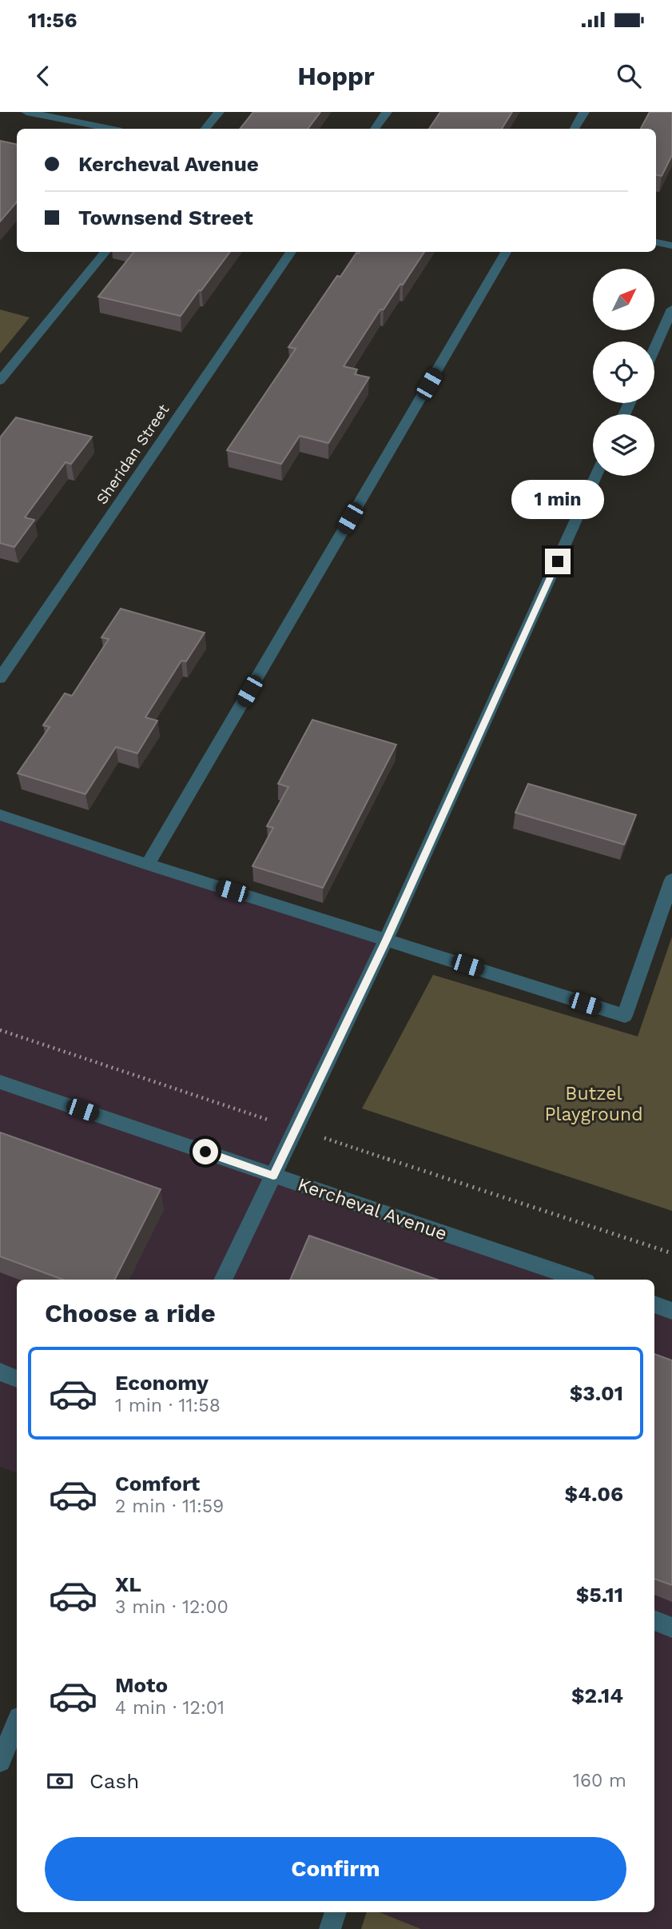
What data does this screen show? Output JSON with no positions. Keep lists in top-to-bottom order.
{
  "streets": {
    "street": ["Sheridan Street", "Kercheval Avenue"]
  },
  "parks": ["Butzel Playground"],
  "north": "top right",
  "page": {
    "status": "11:56",
    "header": "Hoppr",
    "banner": ["Kercheval Avenue", "Townsend Street"],
    "bubble": "1 min",
    "heading": "Choose a ride",
    "list": [
      {
        "name": "Economy",
        "note": "1 min · 11:58",
        "value": "$3.01"
      },
      {
        "name": "Comfort",
        "note": "2 min · 11:59",
        "value": "$4.06"
      },
      {
        "name": "XL",
        "note": "3 min · 12:00",
        "value": "$5.11"
      },
      {
        "name": "Moto",
        "note": "4 min · 12:01",
        "value": "$2.14"
      }
    ],
    "pay": ["Cash", "160 m"],
    "buttons": "Confirm"
  }
}
